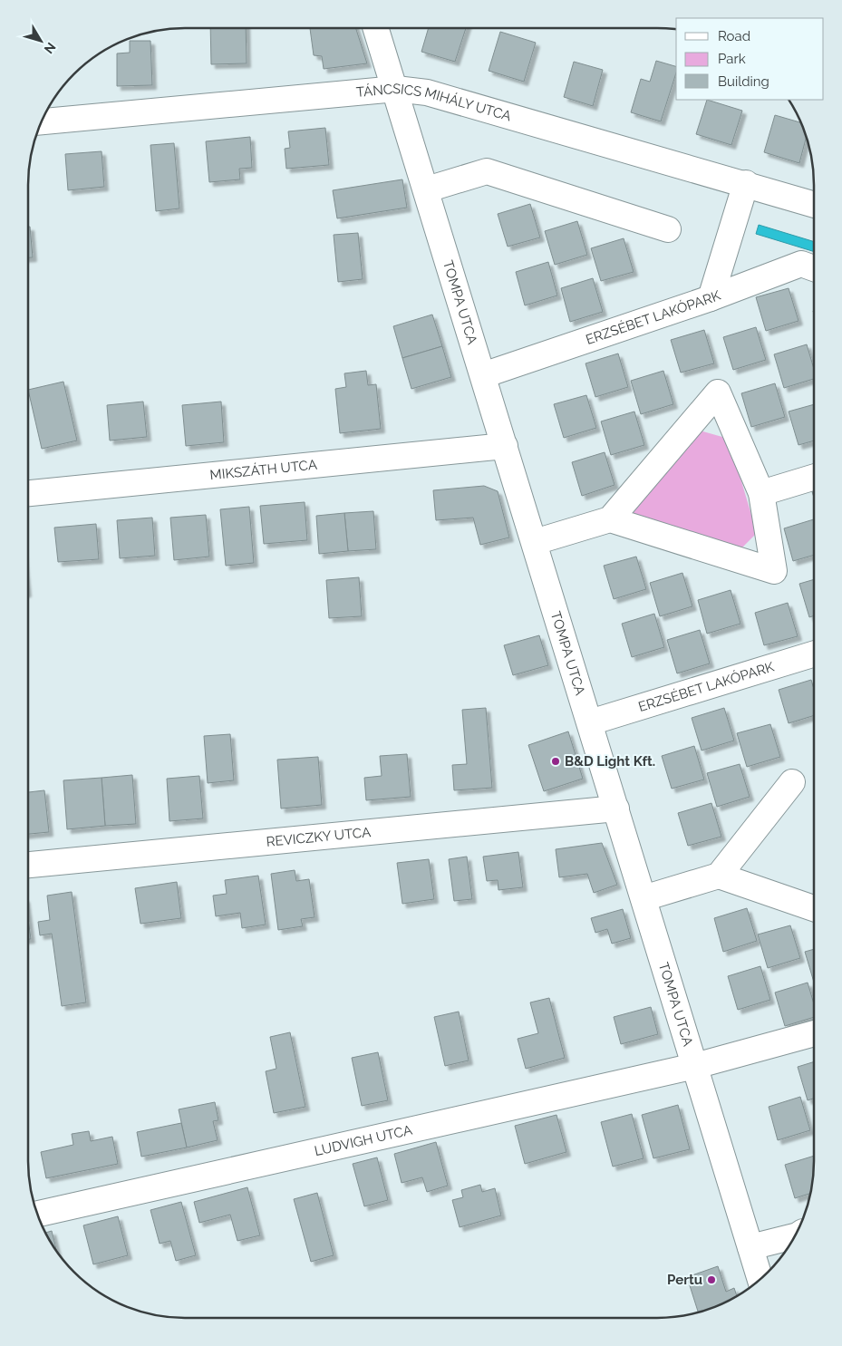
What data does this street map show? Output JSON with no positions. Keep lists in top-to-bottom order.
{
  "streets": {
    "street": [
      "TÁNCSICS MIHÁLY UTCA",
      "TOMPA UTCA",
      "ERZSÉBET LAKÓPARK",
      "MIKSZÁTH UTCA",
      "REVICZKY UTCA",
      "LUDVIGH UTCA"
    ]
  },
  "crossings": [
    ["TÁNCSICS MIHÁLY UTCA", "TOMPA UTCA"],
    ["TOMPA UTCA", "ERZSÉBET LAKÓPARK"],
    ["TOMPA UTCA", "MIKSZÁTH UTCA"],
    ["TOMPA UTCA", "REVICZKY UTCA"],
    ["TOMPA UTCA", "LUDVIGH UTCA"]
  ],
  "places": ["B&D Light Kft.", "Pertu"],
  "legend": ["Road", "Park", "Building"],
  "north": "bottom right"
}
